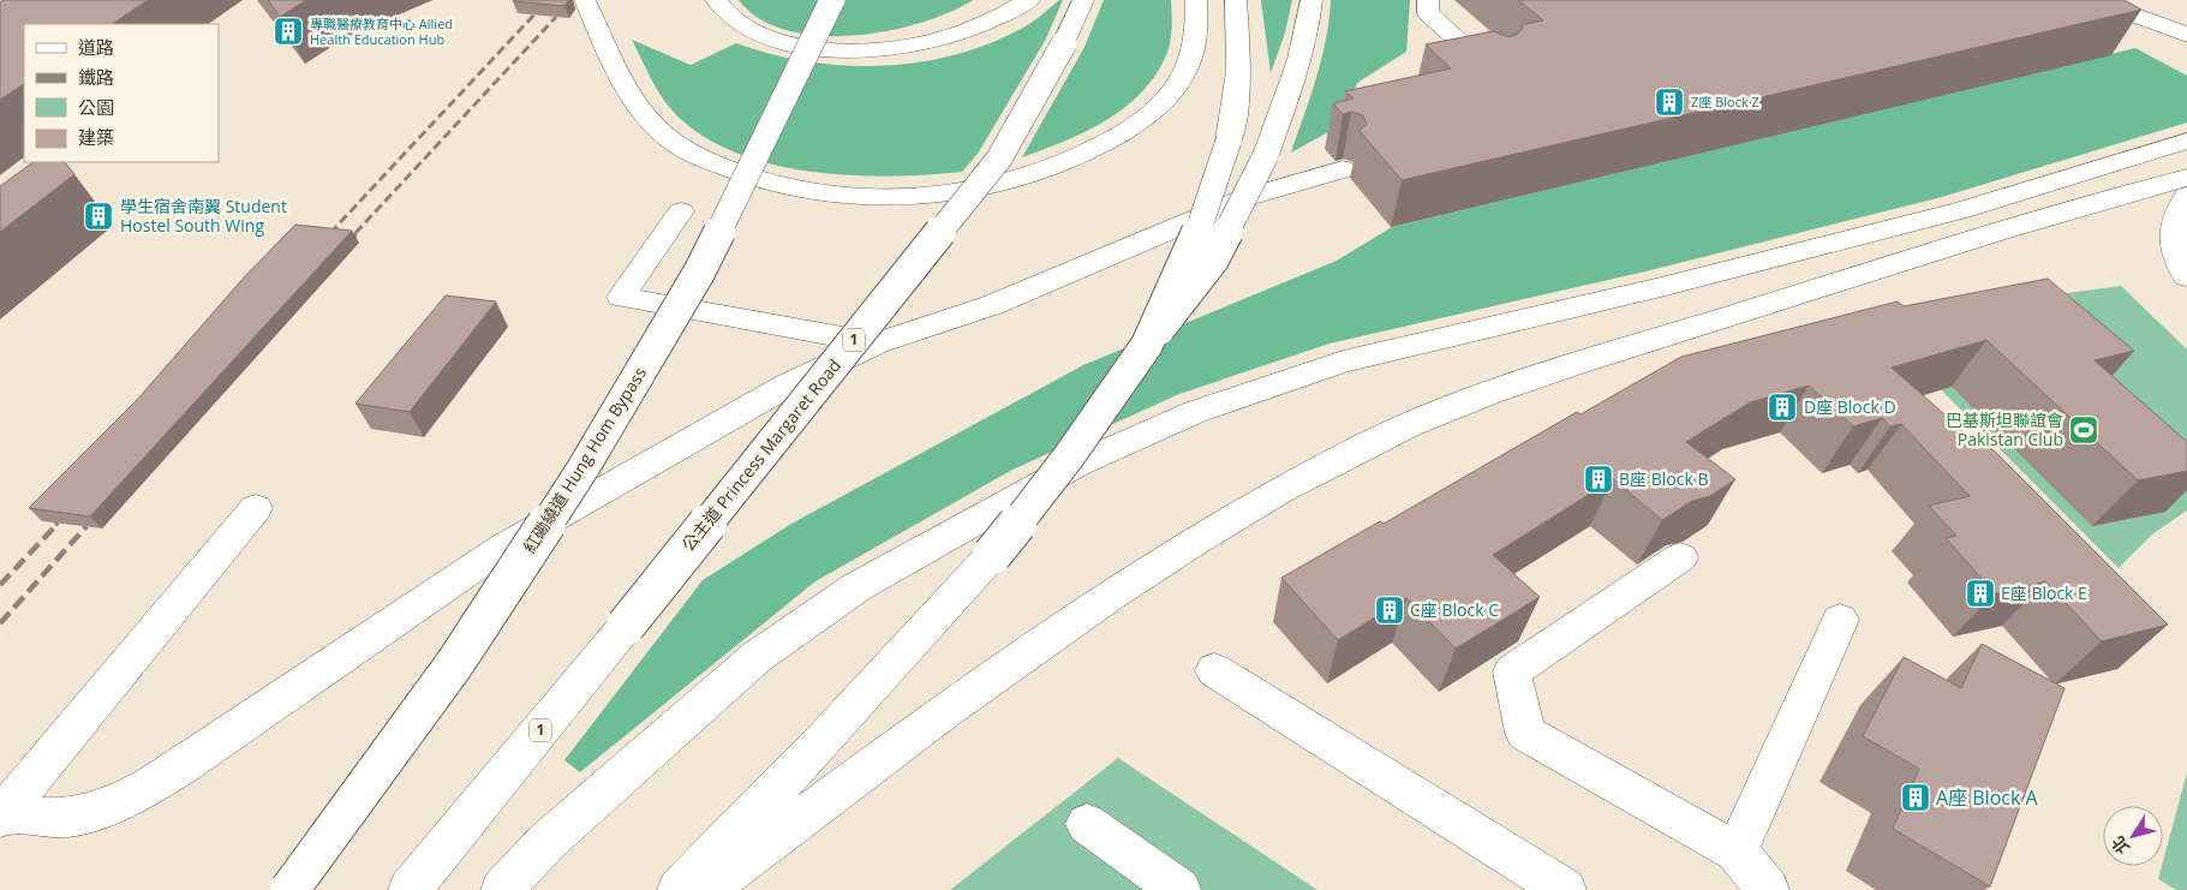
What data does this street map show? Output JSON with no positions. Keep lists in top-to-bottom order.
{
  "streets": {
    "main road": ["1", "公主道 Princess Margaret Road", "紅磡繞道 Hung Hom Bypass"]
  },
  "places": {
    "building": [
      "專職醫療教育中心 Allied Health Education Hub",
      "Z座 Block Z",
      "學生宿舍南翼 Student Hostel South Wing",
      "D座 Block D",
      "B座 Block B",
      "E座 Block E",
      "C座 Block C",
      "A座 Block A"
    ],
    "sports": ["巴基斯坦聯誼會 Pakistan Club"]
  },
  "legend": [
    "道路",
    "鐵路",
    "公園",
    "建築"
  ],
  "north": "bottom left"
}
